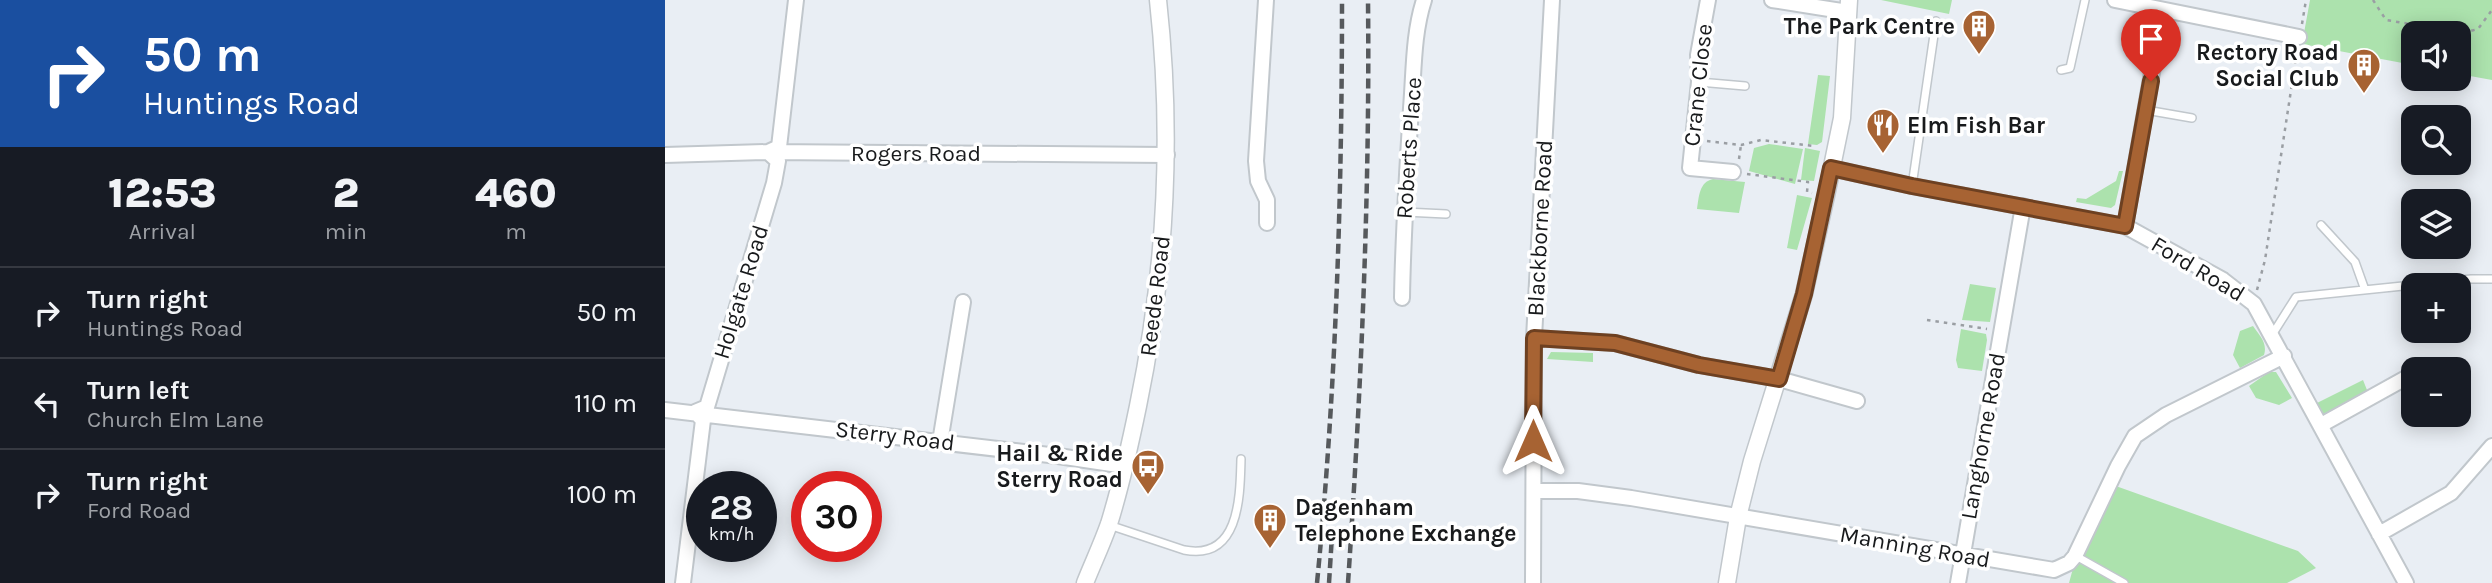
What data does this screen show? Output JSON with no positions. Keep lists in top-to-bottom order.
{
  "streets": {
    "street": [
      "Crane Close",
      "Roberts Place",
      "Rogers Road",
      "Blackborne Road",
      "Ford Road",
      "Holgate Road",
      "Reede Road",
      "Sterry Road",
      "Langhorne Road",
      "Manning Road"
    ]
  },
  "crossings": [
    ["Rogers Road", "Holgate Road"],
    ["Rogers Road", "Reede Road"],
    ["Blackborne Road", "Manning Road"],
    ["Ford Road", "Langhorne Road"],
    ["Holgate Road", "Sterry Road"],
    ["Reede Road", "Sterry Road"],
    ["Langhorne Road", "Manning Road"]
  ],
  "places": {
    "building": ["The Park Centre", "Rectory Road Social Club", "Dagenham Telephone Exchange"],
    "restaurant": ["Elm Fish Bar"],
    "bus stop": ["Hail & Ride Sterry Road"]
  },
  "page": {
    "turn": ["50 m", "Huntings Road"],
    "map_buttons": ["+", "−"],
    "eta": [
      "12:53",
      "Arrival",
      "2",
      "min",
      "460",
      "m"
    ],
    "list": [
      {
        "name": "Turn right",
        "note": "Huntings Road",
        "value": "50 m"
      },
      {
        "name": "Turn left",
        "note": "Church Elm Lane",
        "value": "110 m"
      },
      {
        "name": "Turn right",
        "note": "Ford Road",
        "value": "100 m"
      }
    ],
    "speed": "28 km/h",
    "limit": "30"
  }
}
